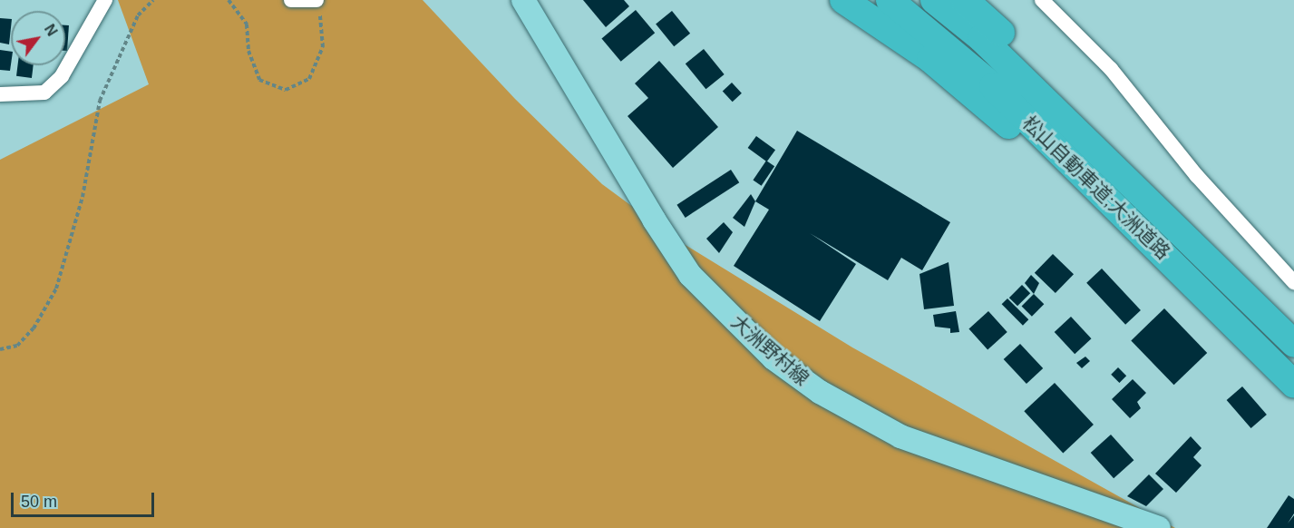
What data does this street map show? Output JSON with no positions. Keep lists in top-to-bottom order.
{
  "streets": {
    "highway": ["松山自動車道;大洲道路"],
    "main road": ["大洲野村線"]
  },
  "scale_bar": "50 m",
  "north": "top right"
}
